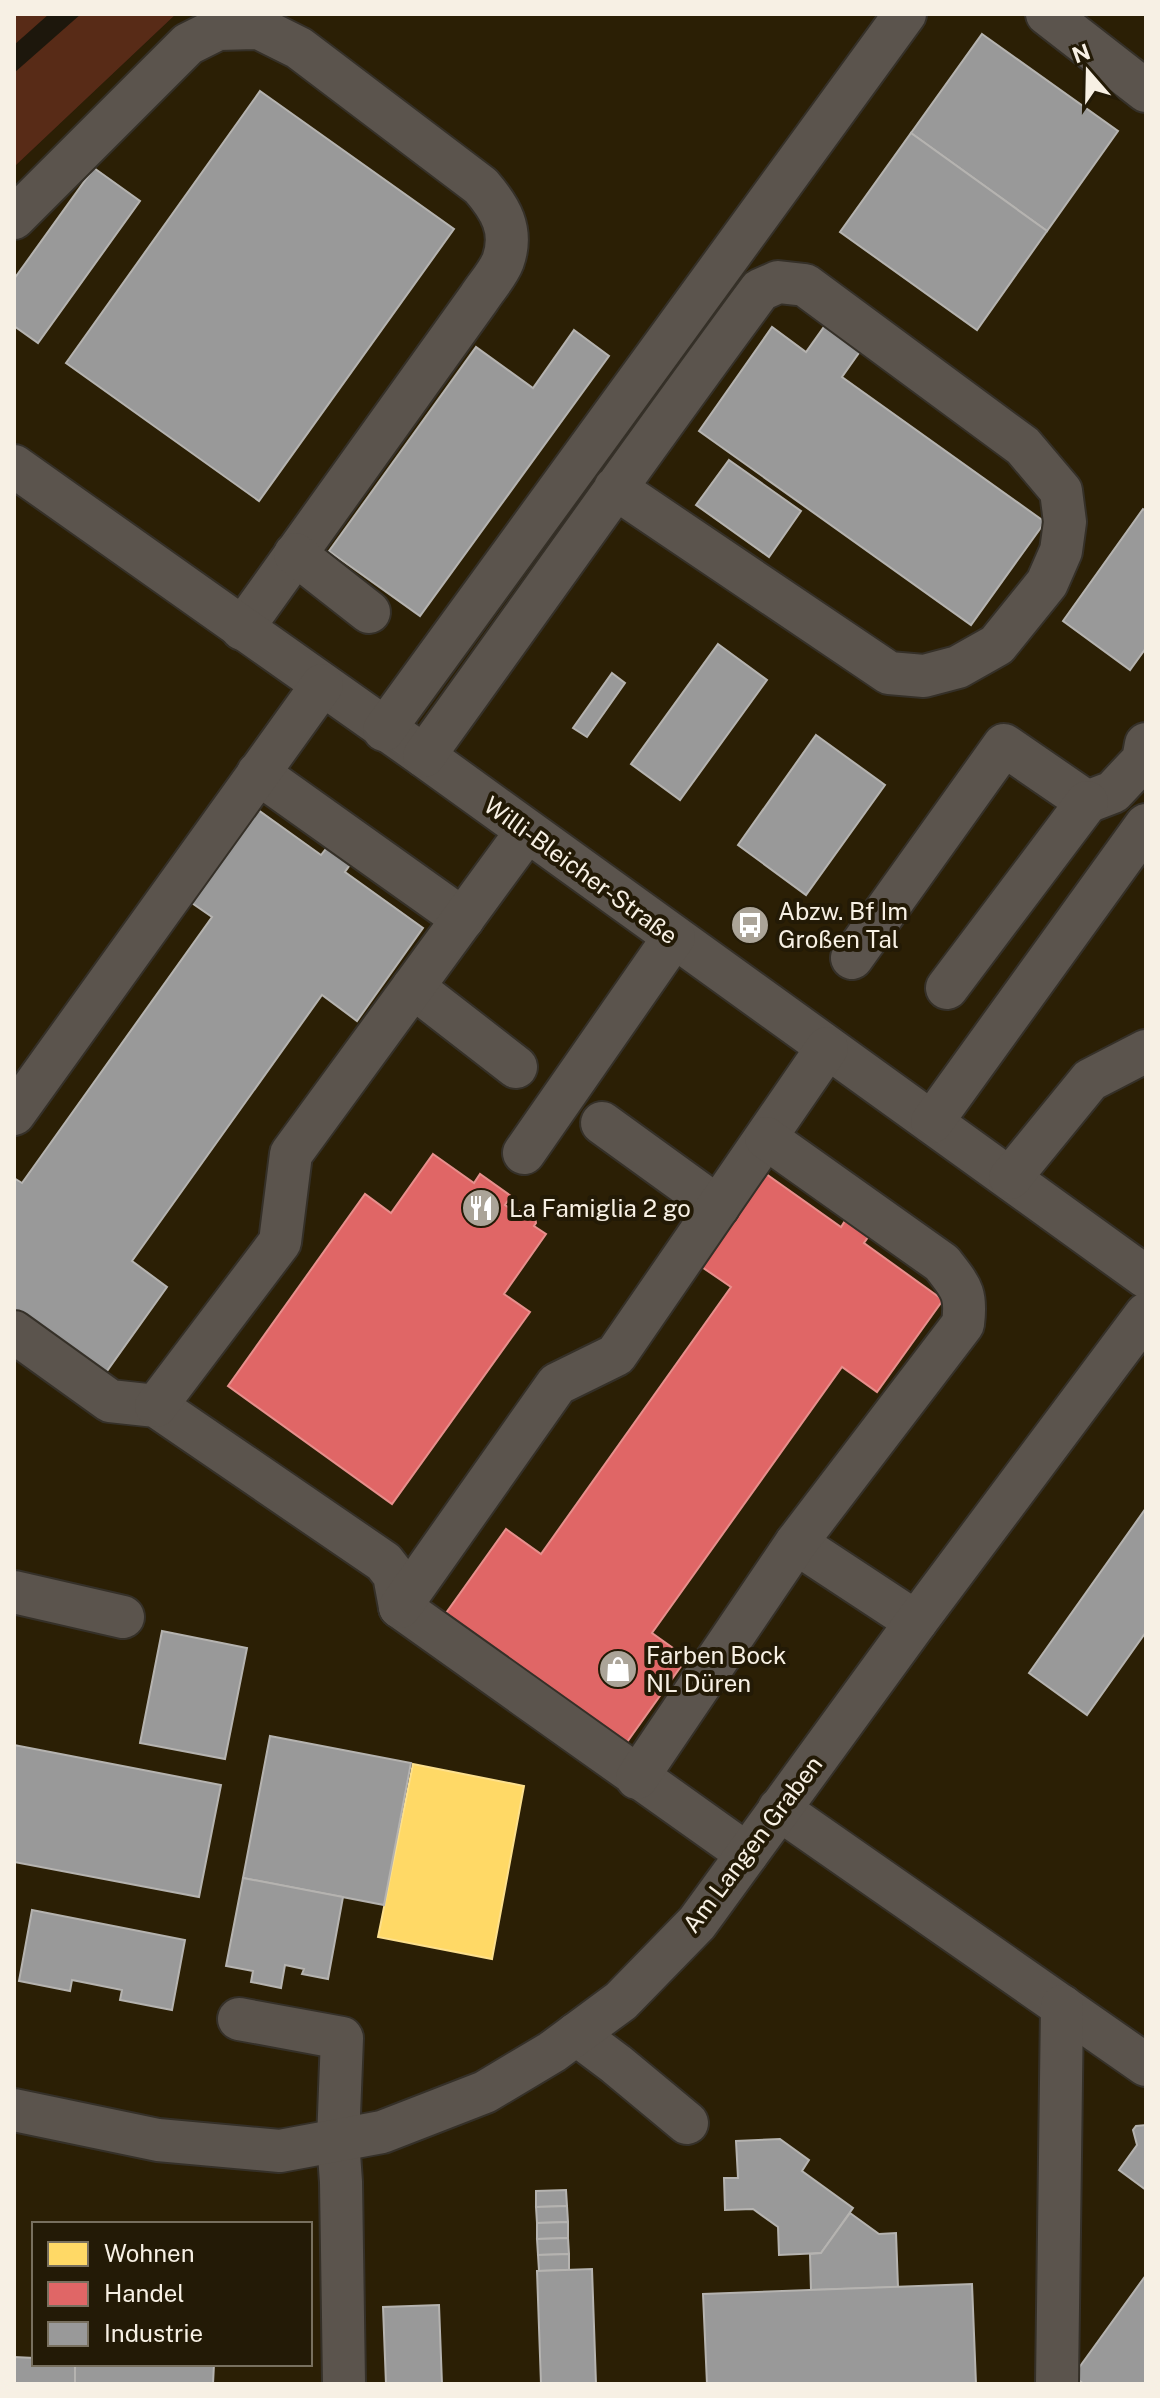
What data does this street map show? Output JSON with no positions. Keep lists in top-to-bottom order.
{
  "streets": {
    "street": ["Willi-Bleicher-Straße", "Am Langen Graben"]
  },
  "places": {
    "bus stop": ["Abzw. Bf Im Großen Tal"],
    "restaurant": ["La Famiglia 2 go"],
    "shop": ["Farben Bock NL Düren"]
  },
  "legend": ["Wohnen", "Handel", "Industrie"],
  "north": "top"
}
